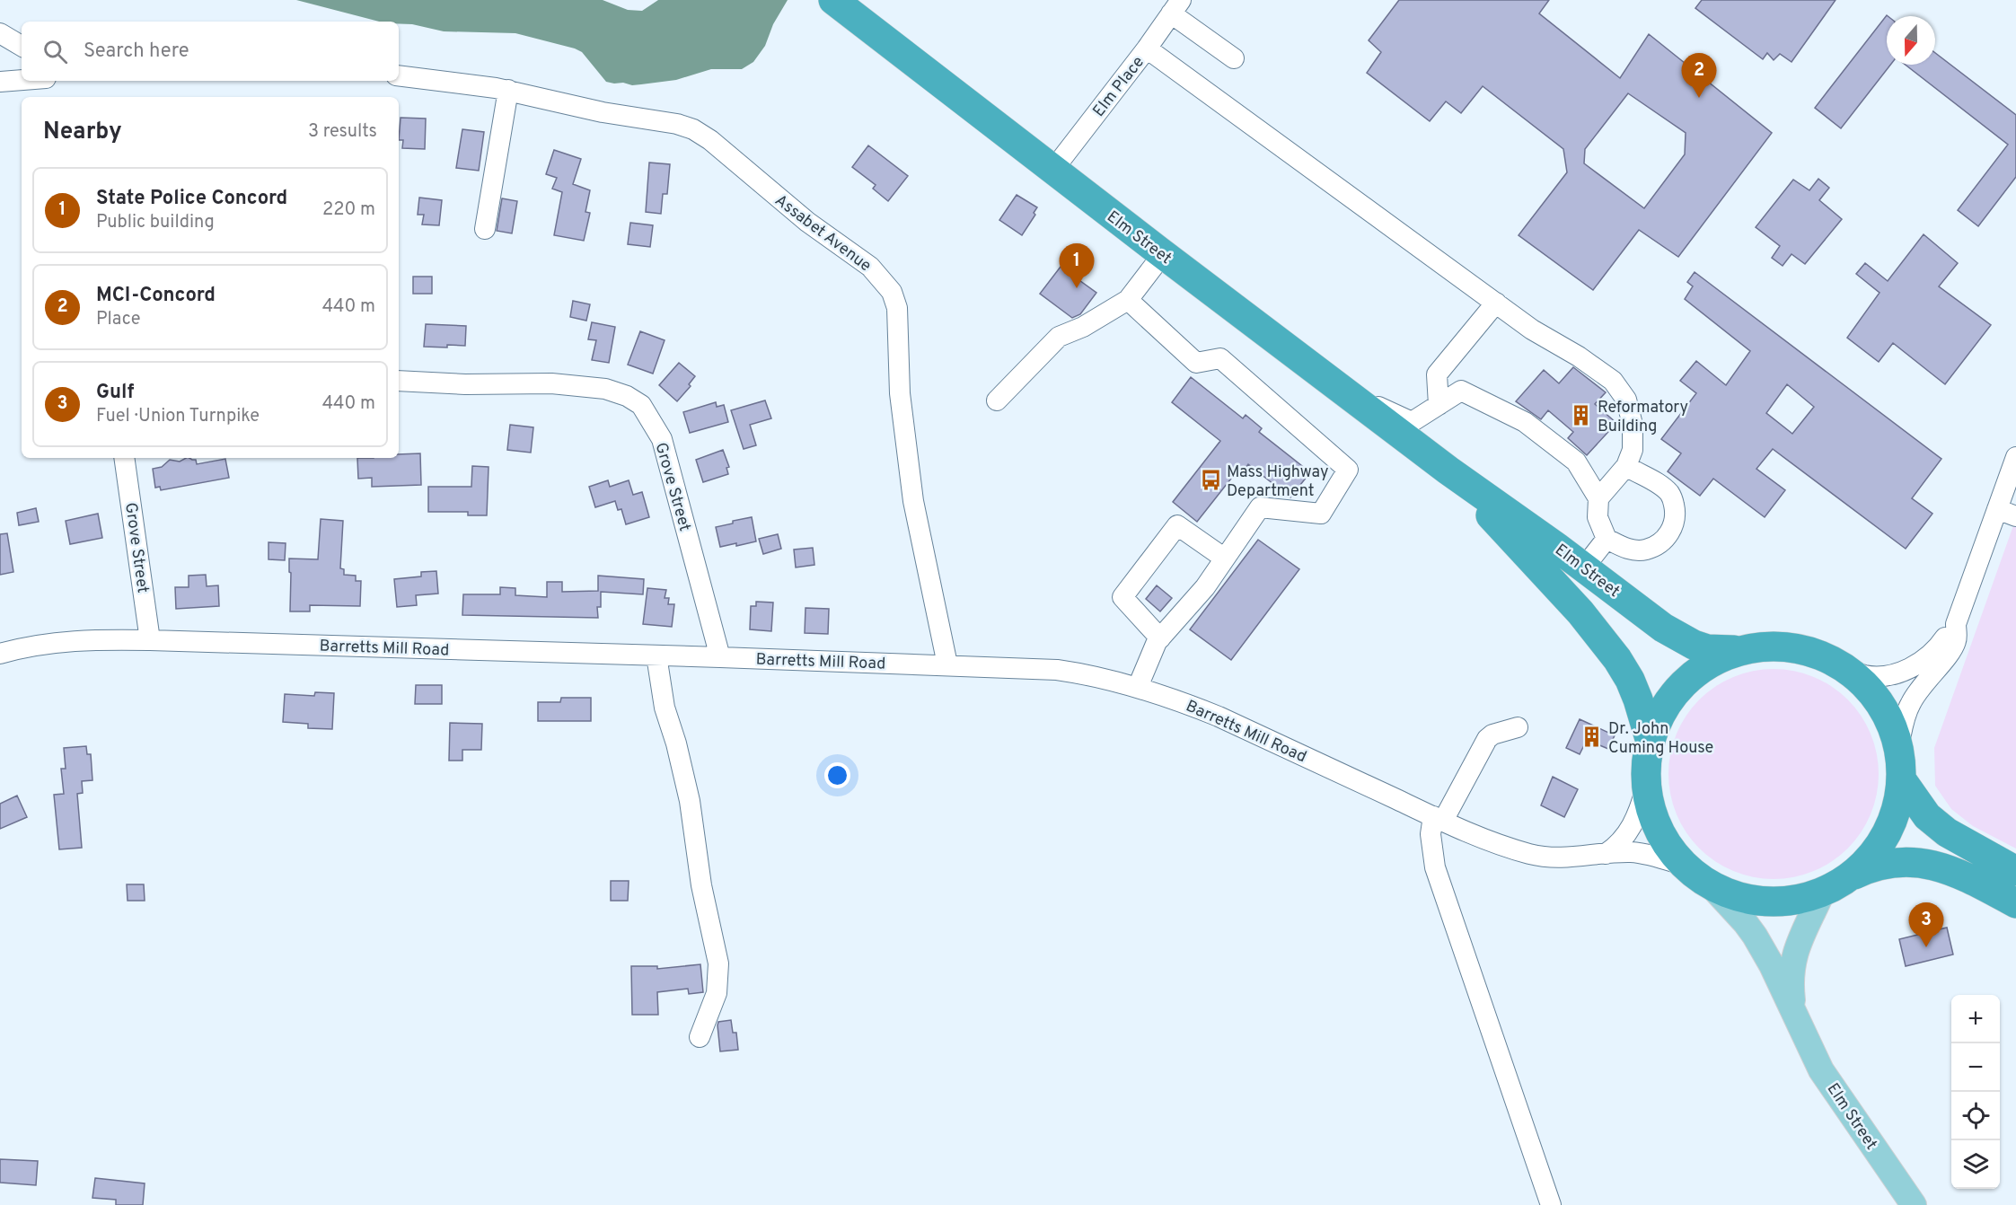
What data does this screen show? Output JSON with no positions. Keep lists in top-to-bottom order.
{
  "streets": {
    "highway": ["Elm Street"],
    "street": [
      "Elm Place",
      "Assabet Avenue",
      "Grove Street",
      "Barretts Mill Road"
    ]
  },
  "crossings": [
    ["Elm Place", "Elm Street"],
    ["Assabet Avenue", "Barretts Mill Road"],
    ["Grove Street", "Barretts Mill Road"]
  ],
  "places": {
    "building": ["Reformatory Building", "Dr. John Cuming House"],
    "bus stop": ["Mass Highway Department"]
  },
  "north": "bottom",
  "page": {
    "search": "Search here",
    "pins": ["2", "1", "3"],
    "heading": ["Nearby", "3 results"],
    "list": [
      {
        "mark": "1",
        "name": "State Police Concord",
        "note": "Public building",
        "value": "220 m"
      },
      {
        "mark": "2",
        "name": "MCI-Concord",
        "note": "Place",
        "value": "440 m"
      },
      {
        "mark": "3",
        "name": "Gulf",
        "note": "Fuel · Union Turnpike",
        "value": "440 m"
      }
    ],
    "map_buttons": ["+", "−"]
  }
}
